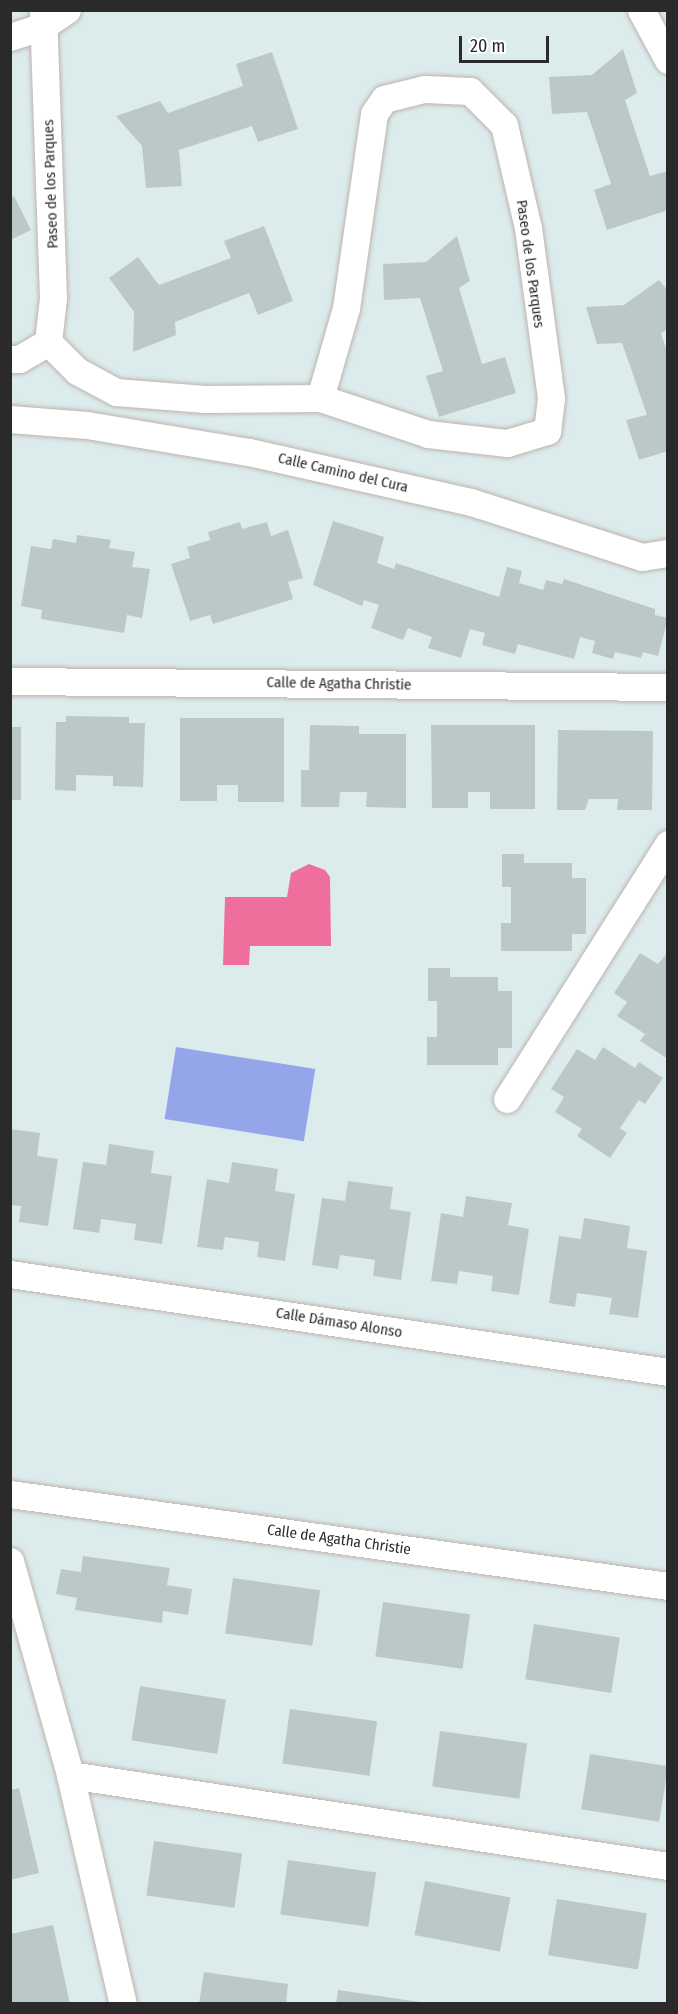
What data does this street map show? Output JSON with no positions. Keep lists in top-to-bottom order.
{
  "streets": {
    "street": [
      "Paseo de los Parques",
      "Calle Camino del Cura",
      "Calle de Agatha Christie",
      "Calle Dámaso Alonso"
    ]
  },
  "scale_bar": "20 m"
}
